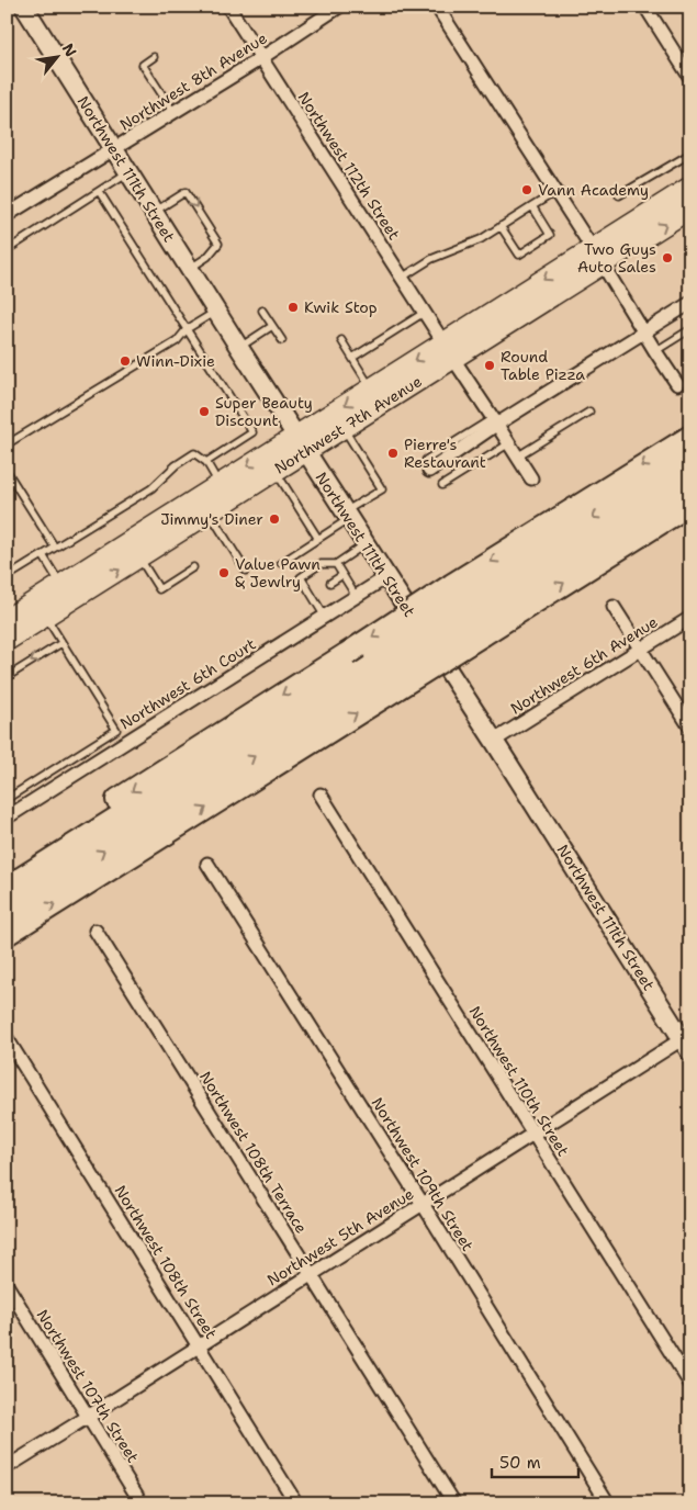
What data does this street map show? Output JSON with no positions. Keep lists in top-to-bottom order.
{
  "streets": {
    "main road": ["Northwest 7th Avenue"],
    "street": [
      "Northwest 8th Avenue",
      "Northwest 112th Street",
      "Northwest 111th Street",
      "Northwest 6th Avenue",
      "Northwest 6th Court",
      "Northwest 110th Street",
      "Northwest 108th Terrace",
      "Northwest 109th Street",
      "Northwest 5th Avenue",
      "Northwest 108th Street",
      "Northwest 107th Street"
    ]
  },
  "crossings": [
    ["Northwest 8th Avenue", "Northwest 112th Street"],
    ["Northwest 8th Avenue", "Northwest 111th Street"],
    ["Northwest 112th Street", "Northwest 7th Avenue"],
    ["Northwest 111th Street", "Northwest 7th Avenue"],
    ["Northwest 111th Street", "Northwest 6th Avenue"],
    ["Northwest 111th Street", "Northwest 6th Court"],
    ["Northwest 111th Street", "Northwest 5th Avenue"],
    ["Northwest 110th Street", "Northwest 5th Avenue"],
    ["Northwest 108th Terrace", "Northwest 5th Avenue"],
    ["Northwest 109th Street", "Northwest 5th Avenue"],
    ["Northwest 5th Avenue", "Northwest 108th Street"],
    ["Northwest 5th Avenue", "Northwest 107th Street"]
  ],
  "places": [
    "Vann Academy",
    "Two Guys Auto Sales",
    "Kwik Stop",
    "Winn-Dixie",
    "Round Table Pizza",
    "Super Beauty Discount",
    "Pierre's Restaurant",
    "Jimmy's Diner",
    "Value Pawn & Jewlry"
  ],
  "scale_bar": "50 m",
  "north": "top right"
}
